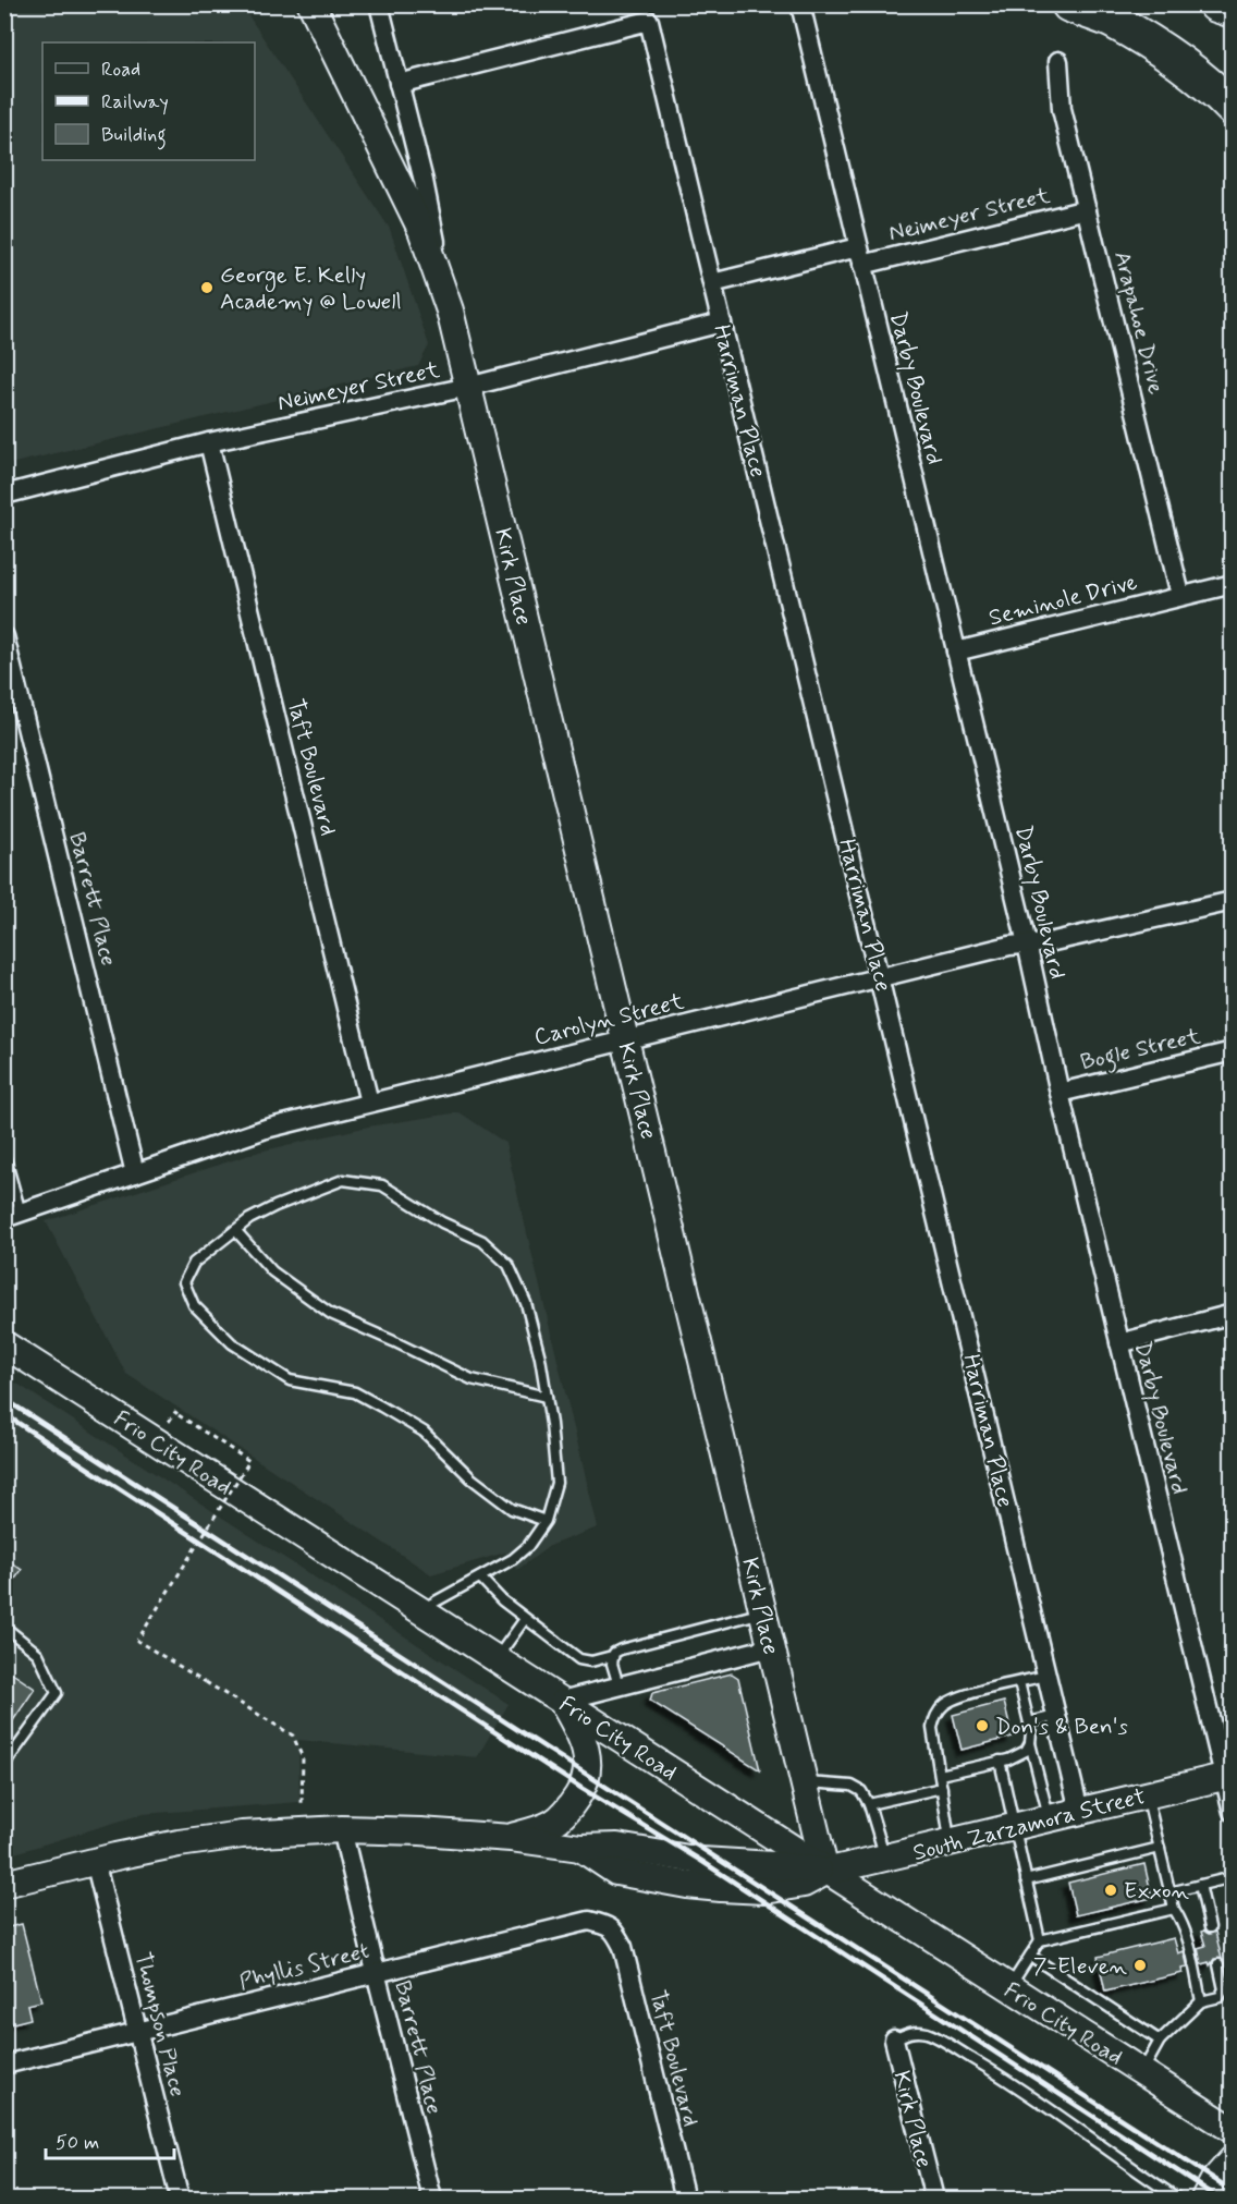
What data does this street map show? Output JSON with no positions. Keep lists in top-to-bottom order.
{
  "streets": {
    "street": [
      "Neimeyer Street",
      "Arapahoe Drive",
      "Darby Boulevard",
      "Harriman Place",
      "Kirk Place",
      "Seminole Drive",
      "Taft Boulevard",
      "Barrett Place",
      "Carolyn Street",
      "Bogle Street",
      "Frio City Road",
      "South Zarzamora Street",
      "Phyllis Street",
      "Thompson Place"
    ]
  },
  "crossings": [
    ["Neimeyer Street", "Arapahoe Drive"],
    ["Neimeyer Street", "Darby Boulevard"],
    ["Neimeyer Street", "Harriman Place"],
    ["Neimeyer Street", "Kirk Place"],
    ["Neimeyer Street", "Taft Boulevard"],
    ["Arapahoe Drive", "Seminole Drive"],
    ["Darby Boulevard", "Seminole Drive"],
    ["Darby Boulevard", "Carolyn Street"],
    ["Darby Boulevard", "Bogle Street"],
    ["Darby Boulevard", "South Zarzamora Street"],
    ["Harriman Place", "Kirk Place"],
    ["Harriman Place", "Carolyn Street"],
    ["Harriman Place", "South Zarzamora Street"],
    ["Kirk Place", "Carolyn Street"],
    ["Kirk Place", "Frio City Road"],
    ["Kirk Place", "South Zarzamora Street"],
    ["Taft Boulevard", "Carolyn Street"],
    ["Taft Boulevard", "Phyllis Street"],
    ["Barrett Place", "Carolyn Street"],
    ["Barrett Place", "South Zarzamora Street"],
    ["Barrett Place", "Phyllis Street"],
    ["Frio City Road", "South Zarzamora Street"],
    ["South Zarzamora Street", "Thompson Place"],
    ["Phyllis Street", "Thompson Place"]
  ],
  "places": [
    "George E. Kelly Academy @ Lowell",
    "Don's & Ben's",
    "Exxon",
    "7-Eleven"
  ],
  "legend": ["Road", "Railway", "Building"],
  "scale_bar": "50 m"
}
